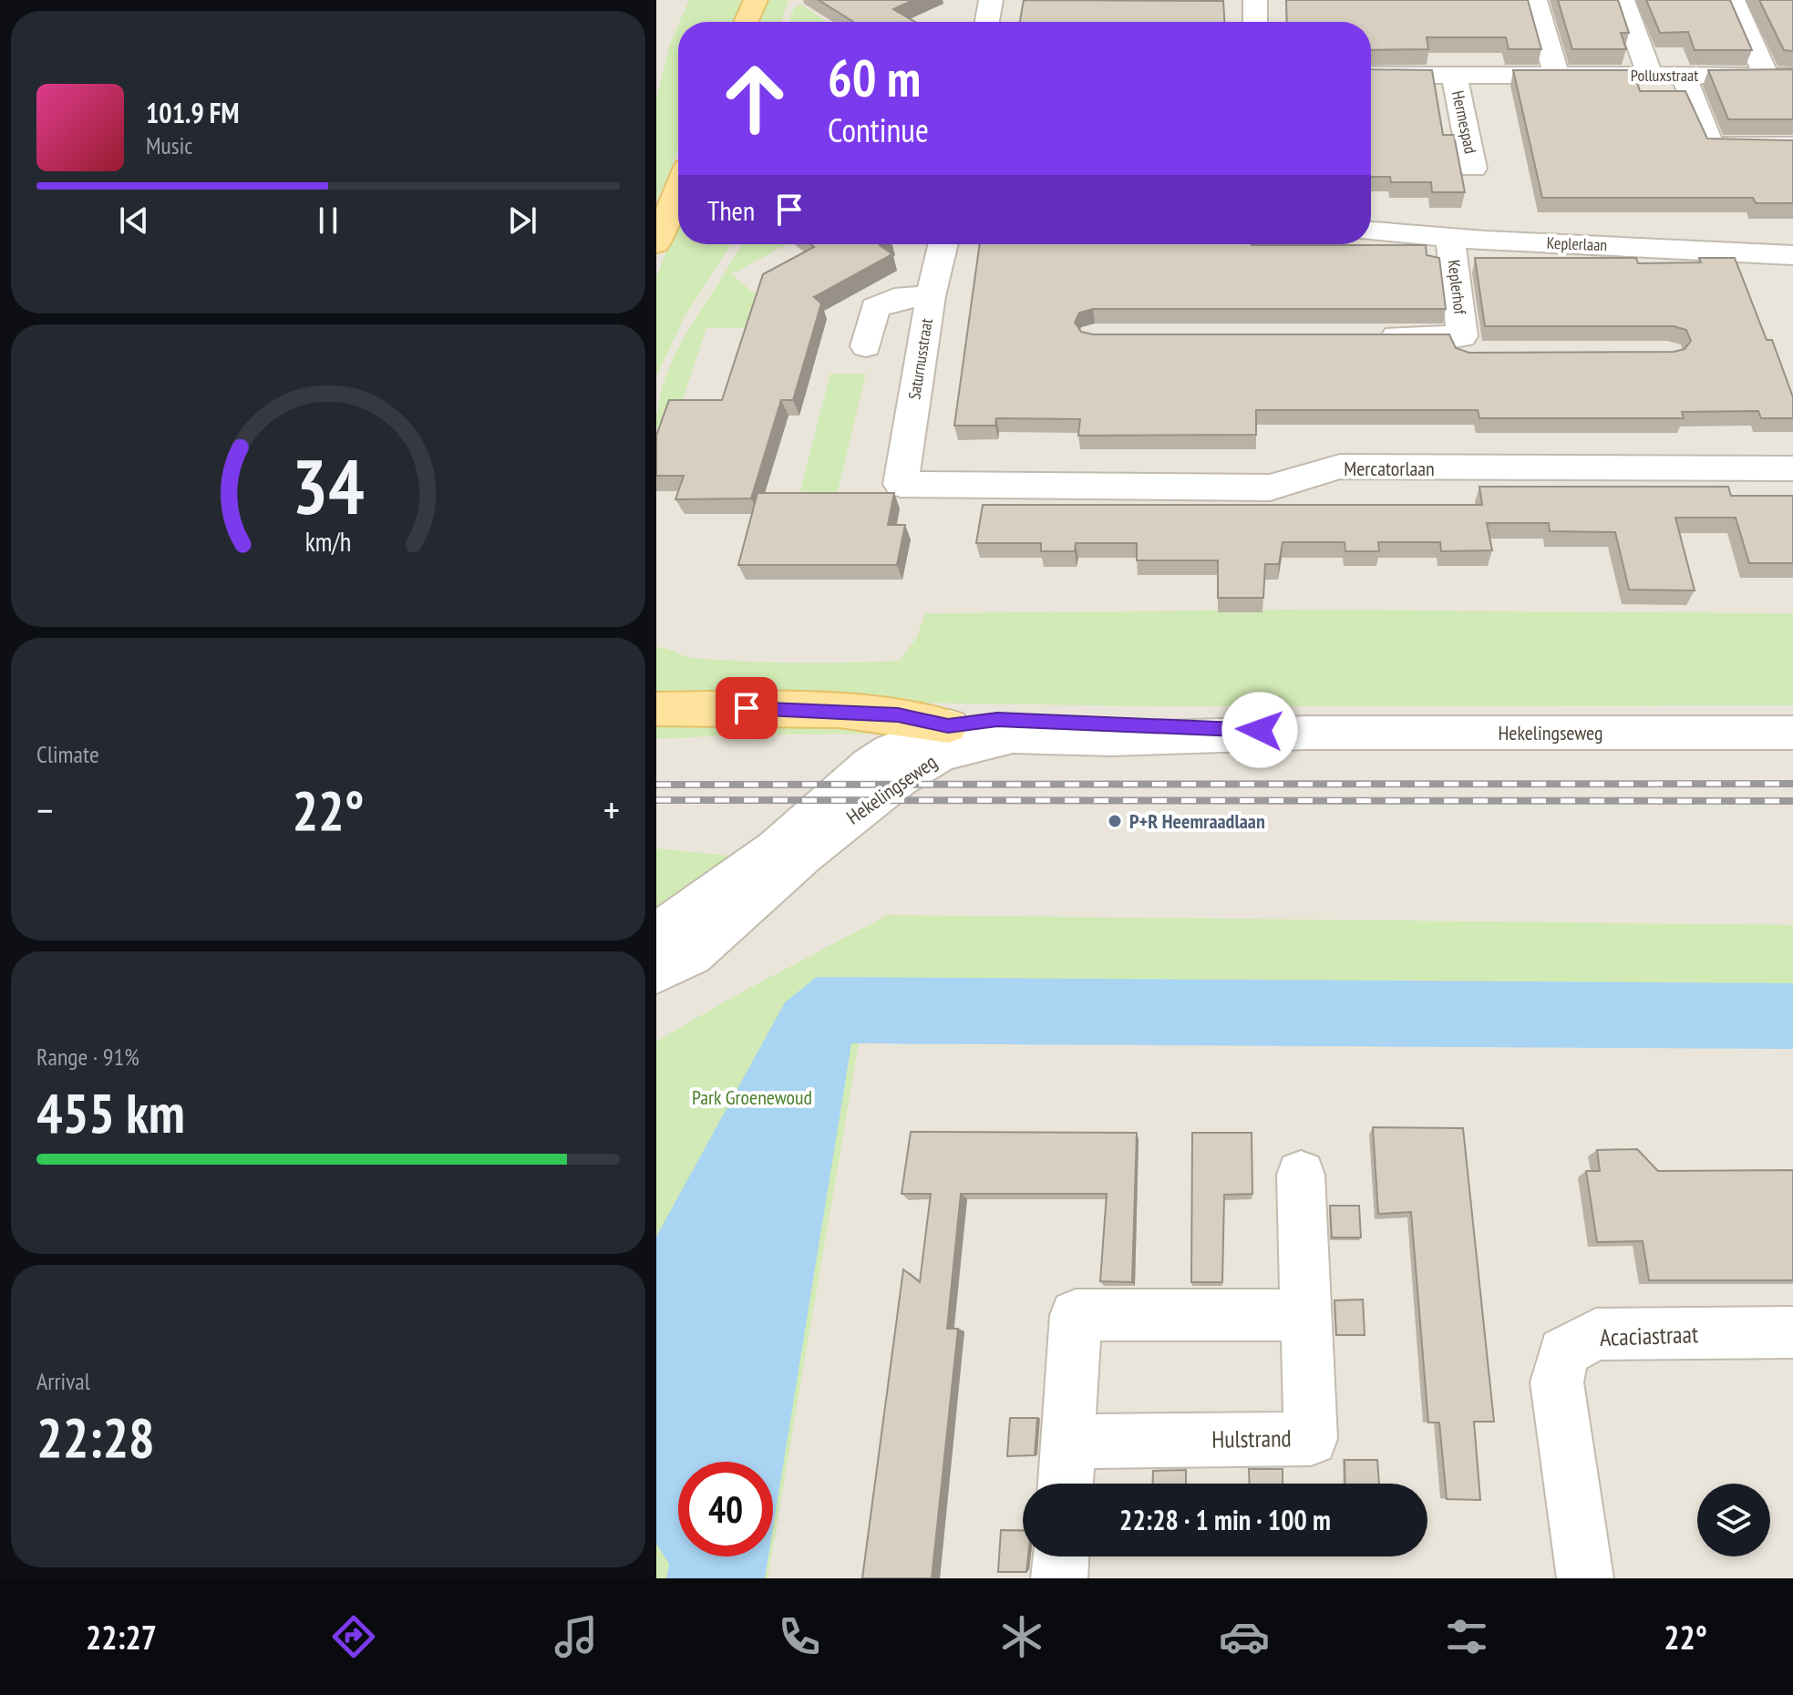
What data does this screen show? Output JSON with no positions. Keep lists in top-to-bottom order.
{
  "streets": {
    "street": [
      "Polluxstraat",
      "Hermespad",
      "Keplerlaan",
      "Keplerhof",
      "Saturnusstraat",
      "Mercatorlaan",
      "Hekelingseweg",
      "Acaciastraat",
      "Hulstrand"
    ]
  },
  "crossings": [
    ["Polluxstraat", "Hermespad"],
    ["Keplerlaan", "Keplerhof"],
    ["Saturnusstraat", "Mercatorlaan"]
  ],
  "parks": ["Park Groenewoud"],
  "places": ["P+R Heemraadlaan"],
  "page": {
    "turn": ["60 m", "Continue"],
    "song": ["101.9 FM", "Music"],
    "then": "Then",
    "tile": [
      "Climate",
      ["Range · 91%", "455 km"],
      ["Arrival", "22:28"]
    ],
    "heat": ["−", "22°", "+"],
    "limit": "40",
    "trip": "22:28 · 1 min · 100 m",
    "tabs": ["22:27", "22°"],
    "gauge": ["34", "km/h"]
  }
}
